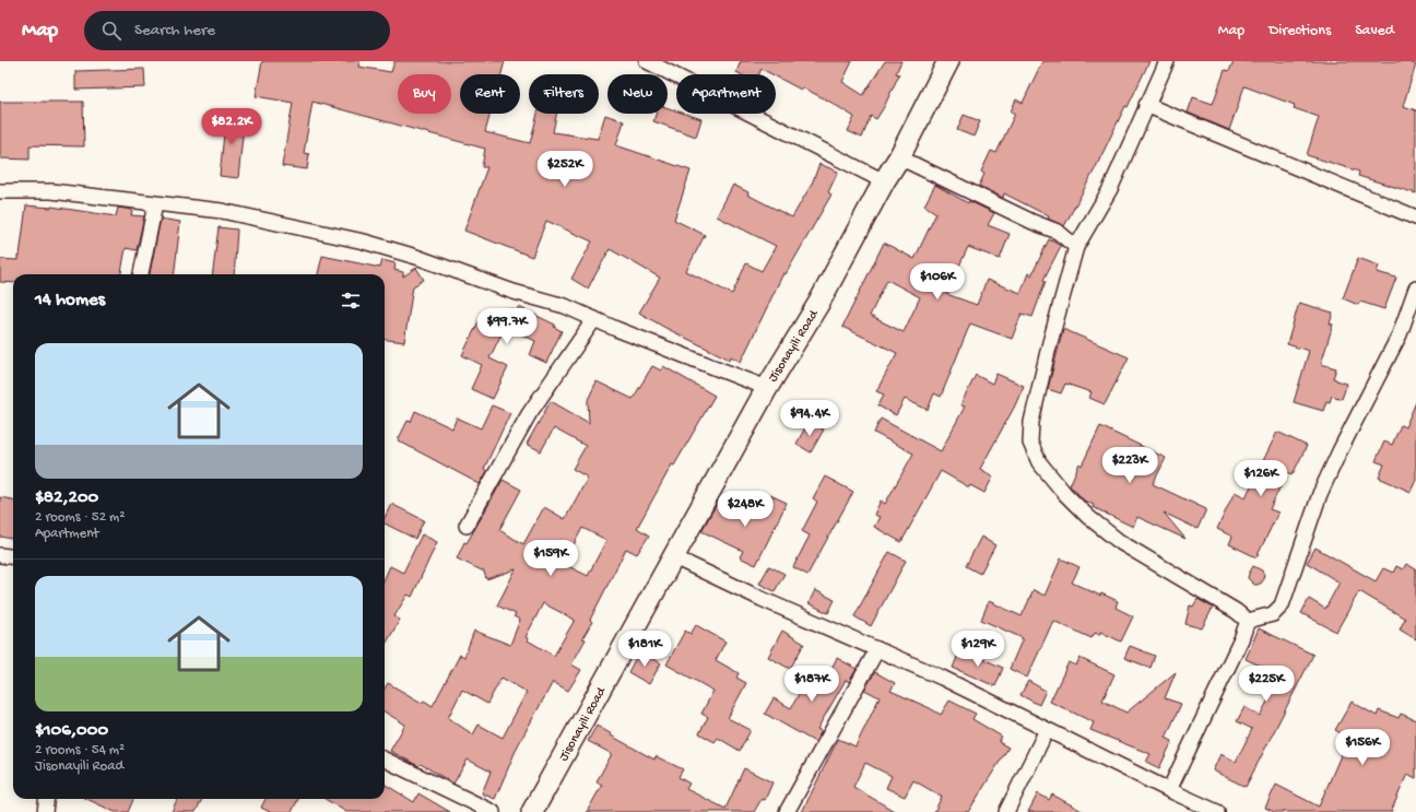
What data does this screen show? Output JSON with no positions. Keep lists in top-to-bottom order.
{
  "streets": {
    "street": ["Jisonayili Road"]
  },
  "page": {
    "header": "Map",
    "search": "Search here",
    "nav": ["Map", "Directions", "Saved"],
    "chip": [
      "Buy",
      "Rent",
      "Filters",
      "New",
      "Apartment"
    ],
    "price": [
      "$82.2K",
      "$252K",
      "$106K",
      "$99.7K",
      "$94.4K",
      "$223K",
      "$126K",
      "$248K",
      "$159K",
      "$181K",
      "$129K",
      "$187K",
      "$225K",
      "$156K"
    ],
    "heading": "14 homes",
    "list": [
      {
        "name": "$82,200",
        "note": "2 rooms · 52 m² · Apartment"
      },
      {
        "name": "$106,000",
        "note": "2 rooms · 54 m² · Jisonayili Road"
      }
    ]
  }
}
